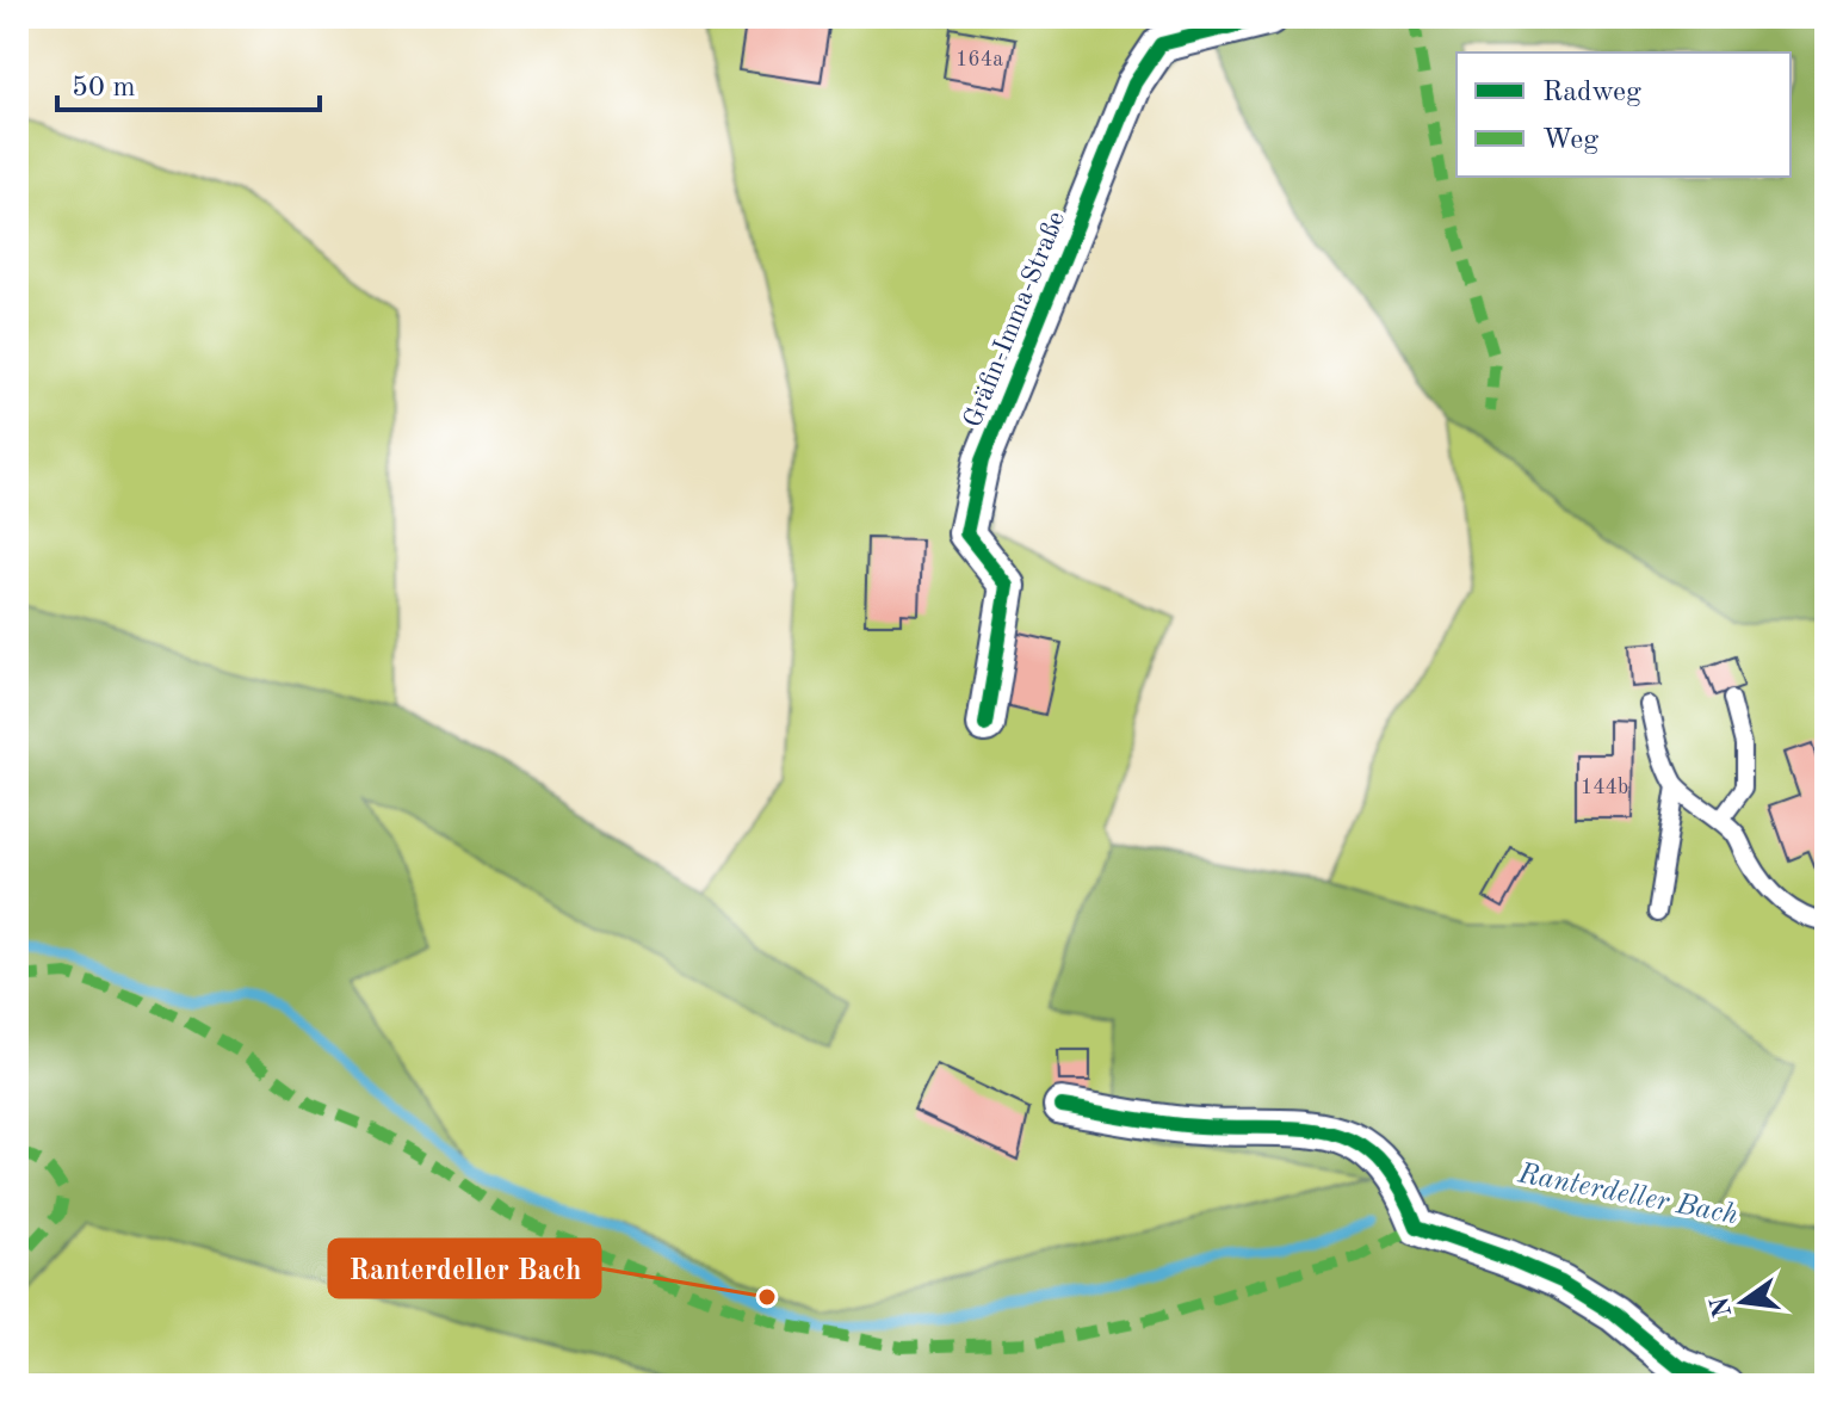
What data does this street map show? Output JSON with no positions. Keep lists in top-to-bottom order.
{
  "streets": {
    "street": ["Gräfin-Imma-Straße"]
  },
  "water": ["Ranterdeller Bach"],
  "places": ["Ranterdeller Bach"],
  "house_numbers": ["164a", "144b"],
  "legend": ["Radweg", "Weg"],
  "scale_bar": "50 m",
  "north": "left"
}
